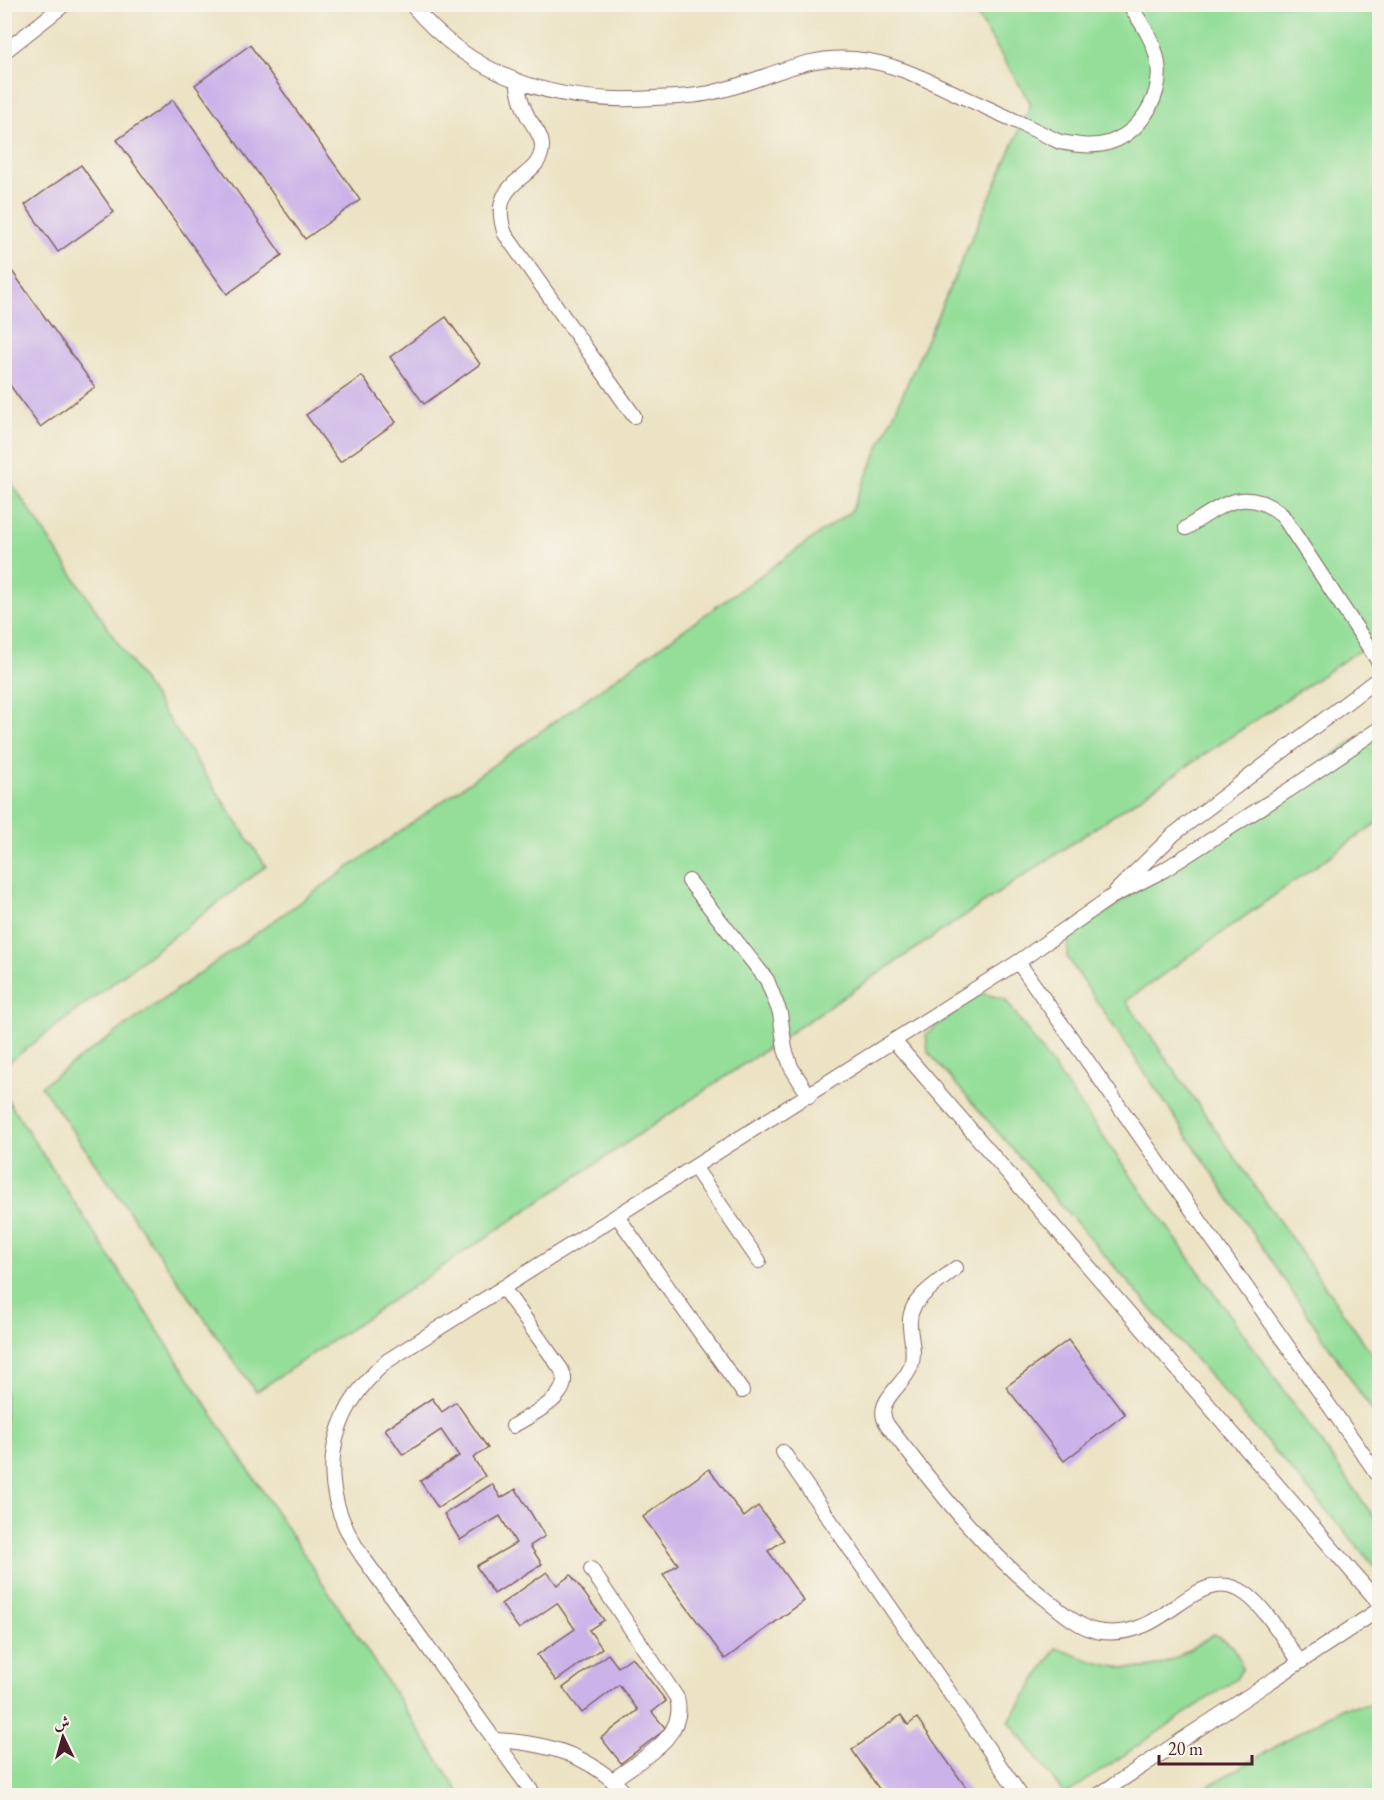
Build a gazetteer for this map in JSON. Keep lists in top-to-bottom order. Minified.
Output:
{"scale_bar":"20 m","north":"top"}
